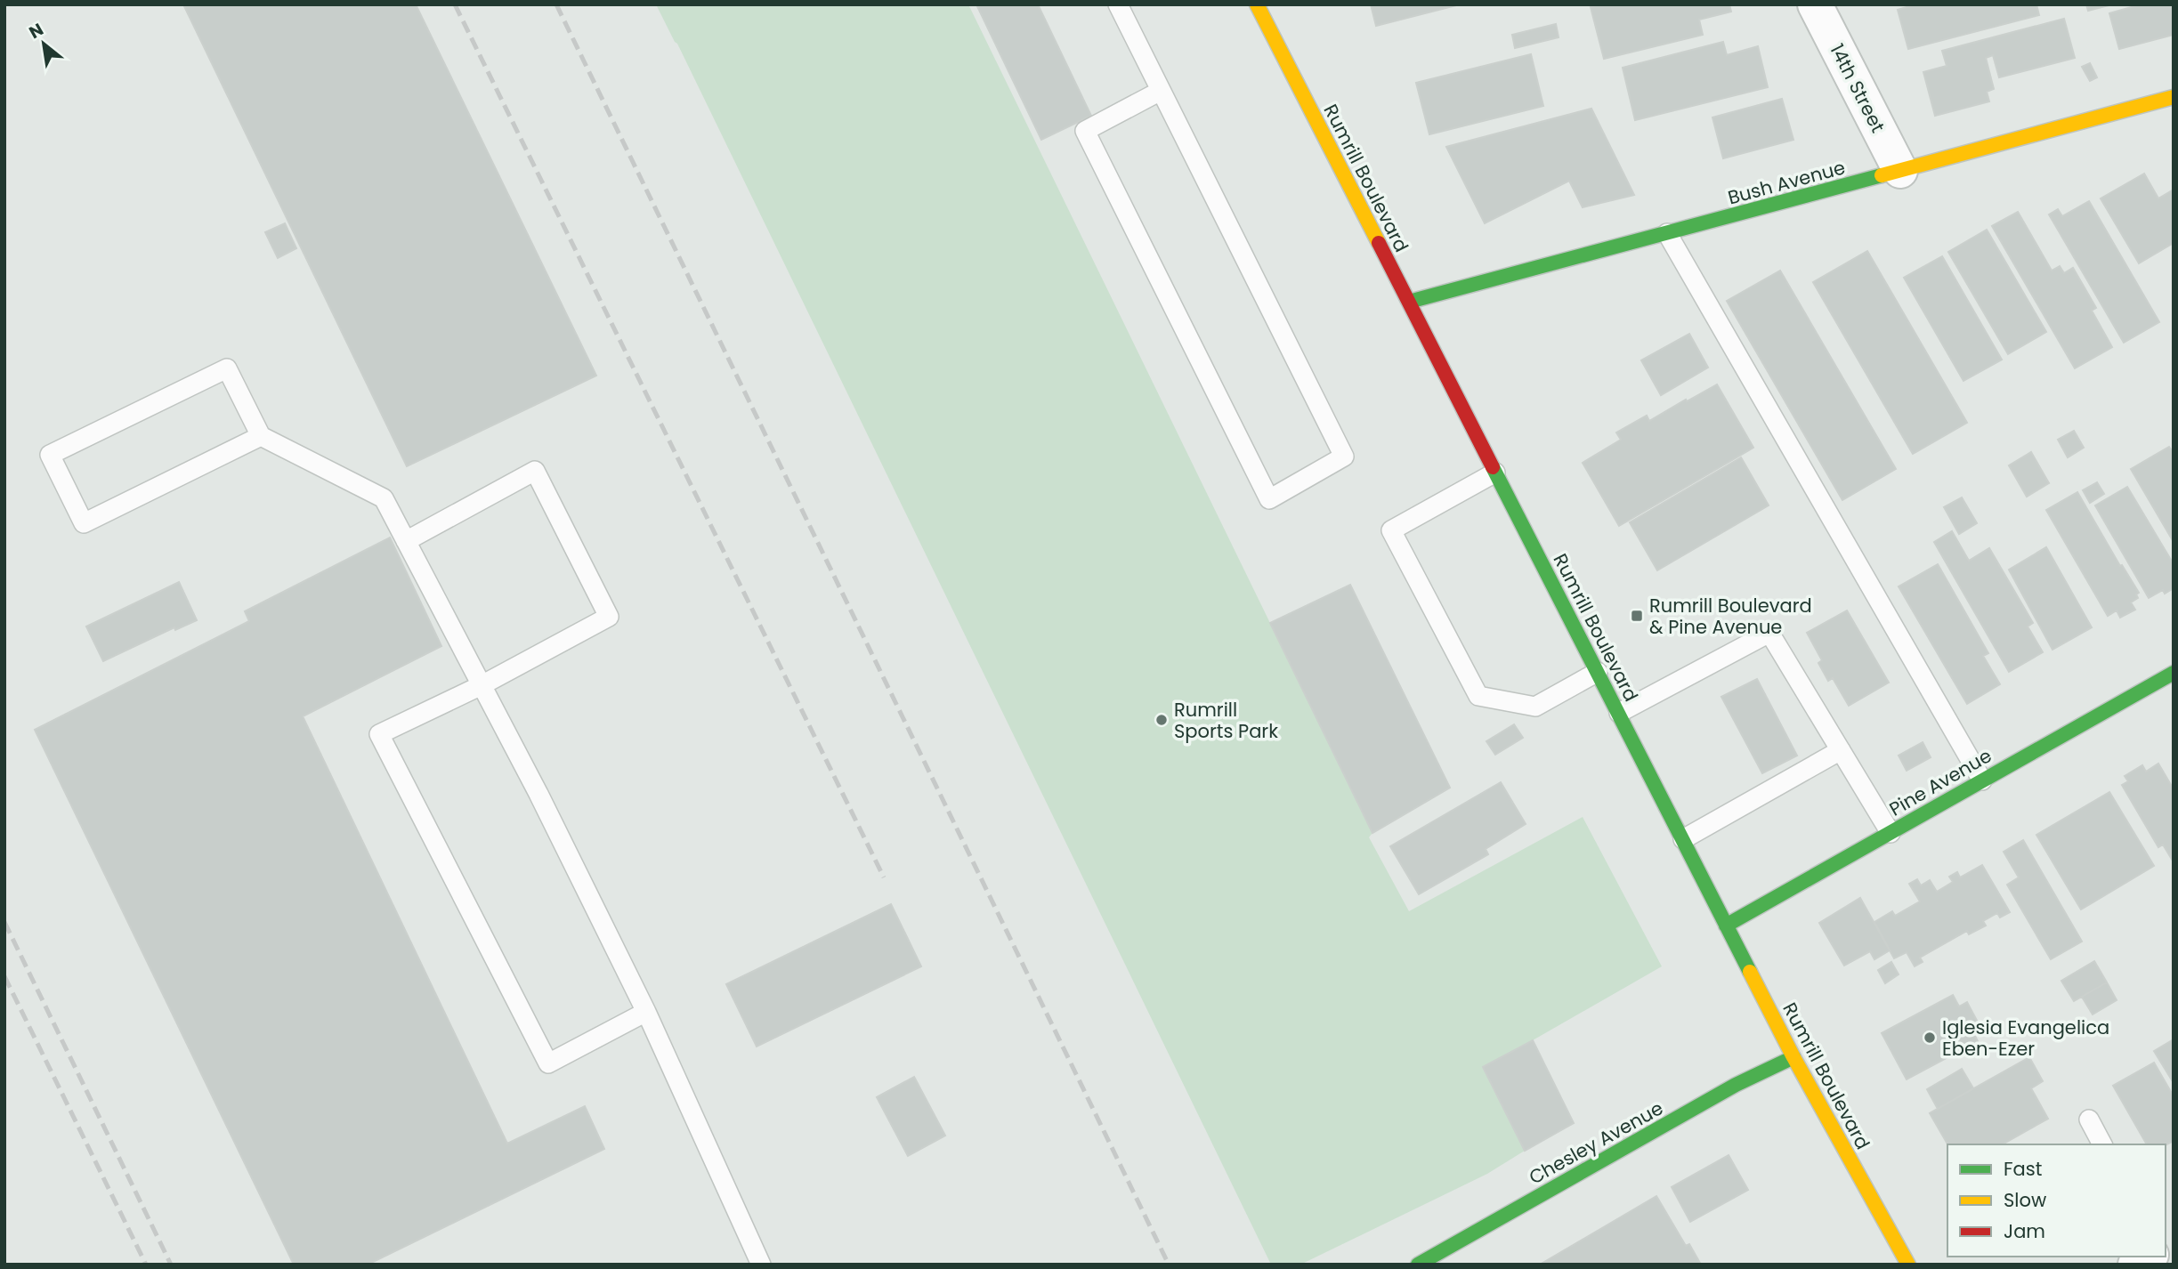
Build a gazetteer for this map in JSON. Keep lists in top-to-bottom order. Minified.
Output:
{"streets":{"street":["14th Street","Rumrill Boulevard","Bush Avenue","Pine Avenue","Chesley Avenue"]},"crossings":[["14th Street","Bush Avenue"],["Rumrill Boulevard","Bush Avenue"],["Rumrill Boulevard","Pine Avenue"],["Rumrill Boulevard","Chesley Avenue"]],"places":{"transit":["Rumrill Boulevard & Pine Avenue"],"other":["Rumrill Sports Park","Iglesia Evangelica Eben-Ezer"]},"legend":["Fast","Slow","Jam"],"north":"top left"}
